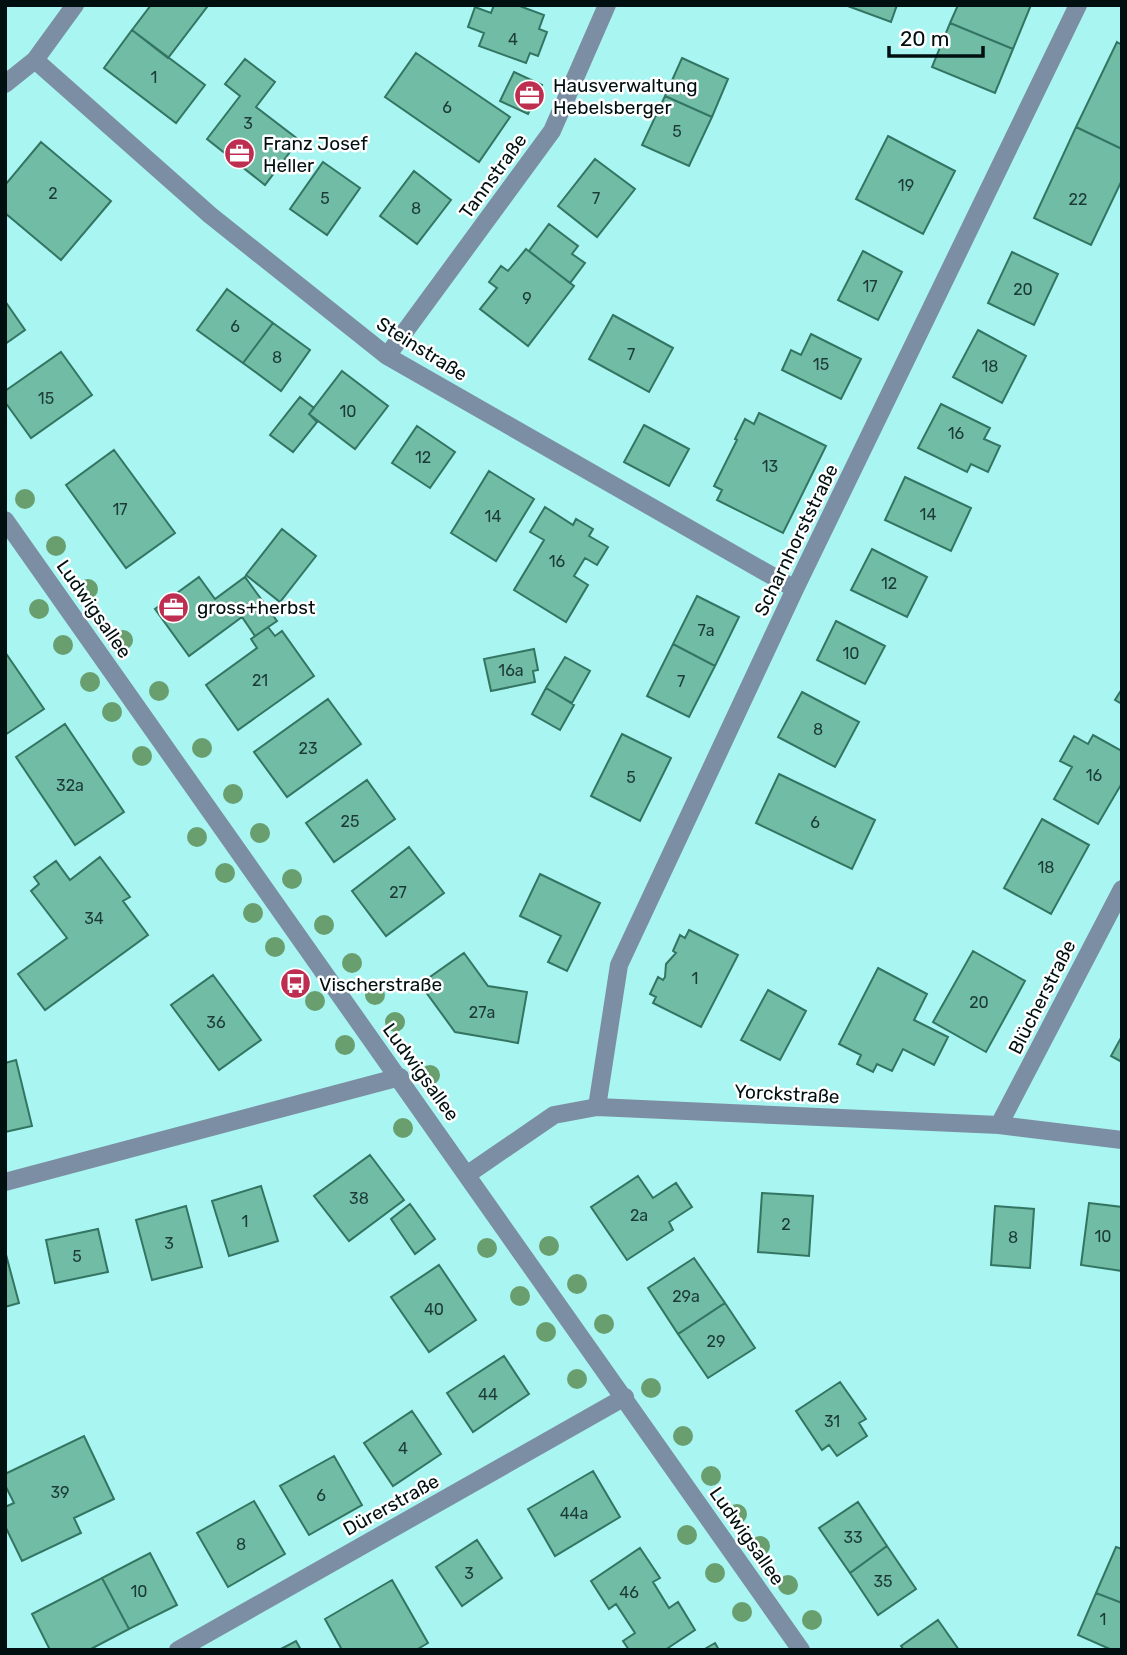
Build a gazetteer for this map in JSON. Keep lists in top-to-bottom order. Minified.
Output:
{"streets":{"street":["Tannstraße","Steinstraße","Scharnhorststraße","Ludwigsallee","Blücherstraße","Yorckstraße","Dürerstraße"]},"crossings":[["Tannstraße","Steinstraße"],["Steinstraße","Scharnhorststraße"],["Scharnhorststraße","Yorckstraße"],["Ludwigsallee","Yorckstraße"],["Ludwigsallee","Dürerstraße"],["Blücherstraße","Yorckstraße"]],"places":{"office":["Hausverwaltung Hebelsberger","Franz Josef Heller","gross+herbst"],"bus stop":["Vischerstraße"]},"house_numbers":["4","1","6","3","5","19","2","5","7","22","8","17","20","9","6","7","8","15","18","15","10","16","12","13","17","14","14","16","12","7a","10","16a","21","7","8","23","16","5","32a","25","6","18","27","34","1","20","27a","36","38","2a","1","2","10","8","3","5","29a","40","29","44","31","4","39","6","44a","33","8","3","35","10","46","1"],"scale_bar":"20 m"}
